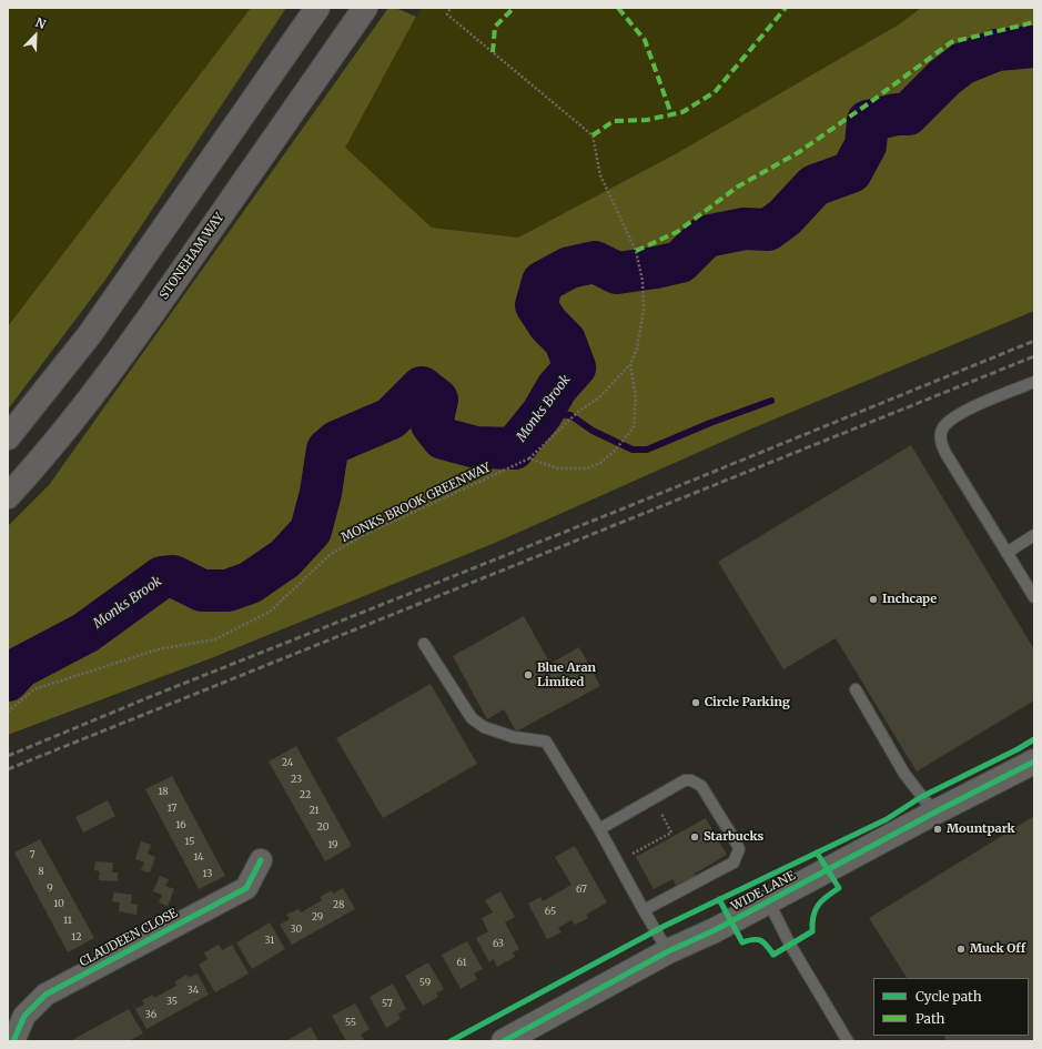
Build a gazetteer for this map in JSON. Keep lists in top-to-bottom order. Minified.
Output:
{"streets":{"main road":["STONEHAM WAY"],"street":["WIDE LANE","CLAUDEEN CLOSE"],"path":["MONKS BROOK GREENWAY"]},"water":["Monks Brook"],"places":["Inchcape","Blue Aran Limited","Circle Parking","Mountpark","Starbucks","Muck Off"],"house_numbers":["24","23","18","22","17","21","16","20","15","19","7","14","8","13","9","67","10","28","65","29","11","30","12","31","63","61","59","34","35","57","36","55"],"legend":["Cycle path","Path"],"north":"top right"}
